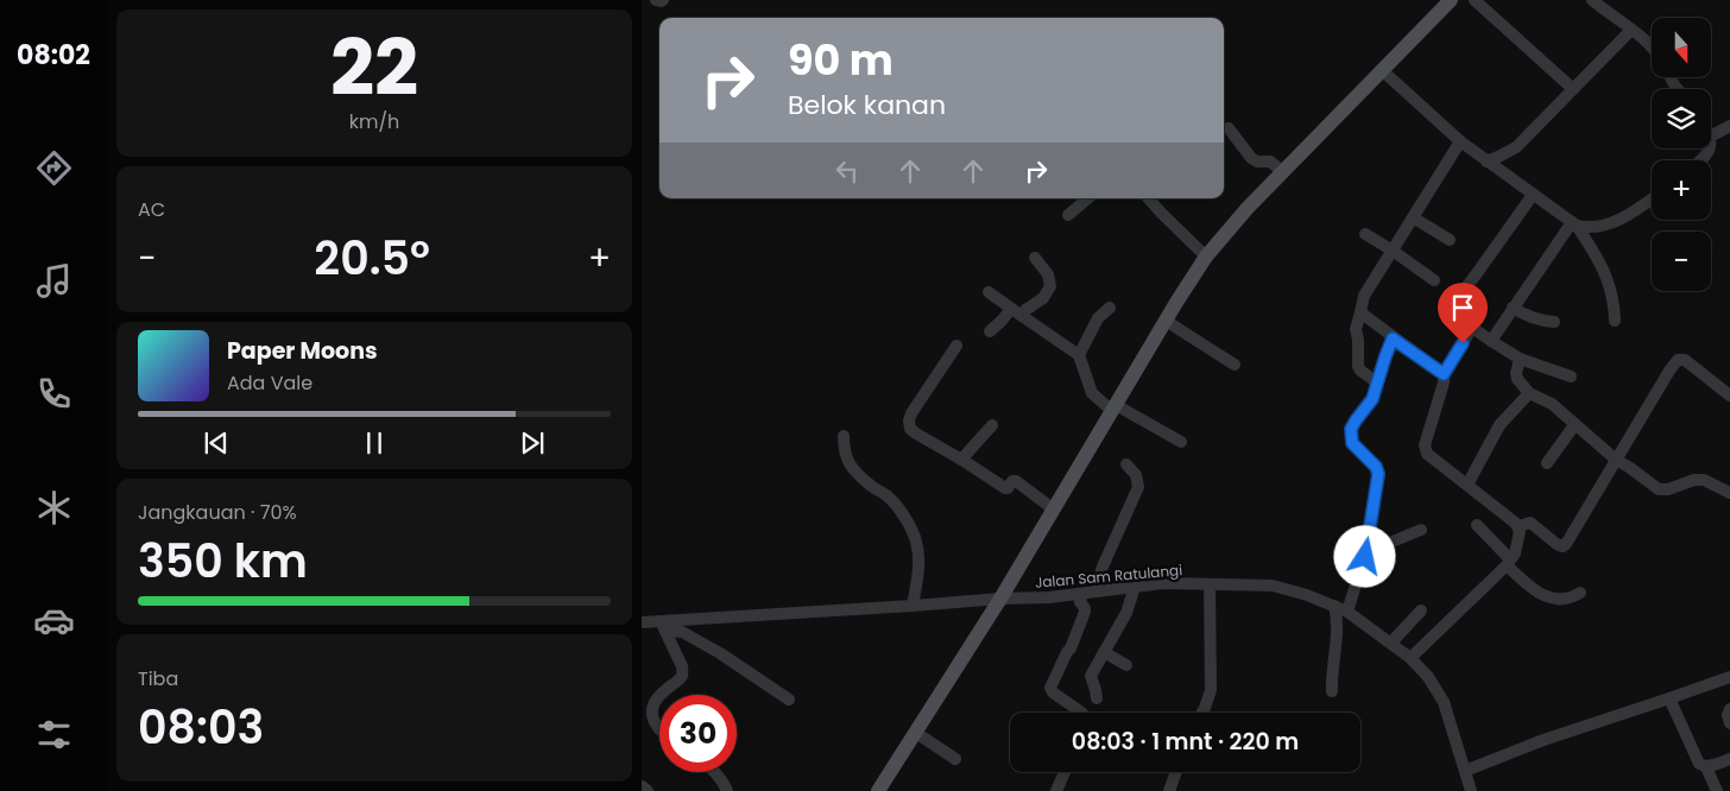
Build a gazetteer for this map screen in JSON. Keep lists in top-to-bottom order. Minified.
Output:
{"streets":{"street":["Jalan Sam Ratulangi"]},"north":"bottom","page":{"tabs":"08:02","tile":[["22","km/h"],"AC",["Jangkauan · 70%","350 km"],["Tiba","08:03"]],"map_buttons":["+","−"],"turn":["90 m","Belok kanan"],"heat":["−","20.5°","+"],"song":["Paper Moons","Ada Vale"],"limit":"30","trip":"08:03 · 1 mnt · 220 m"}}
